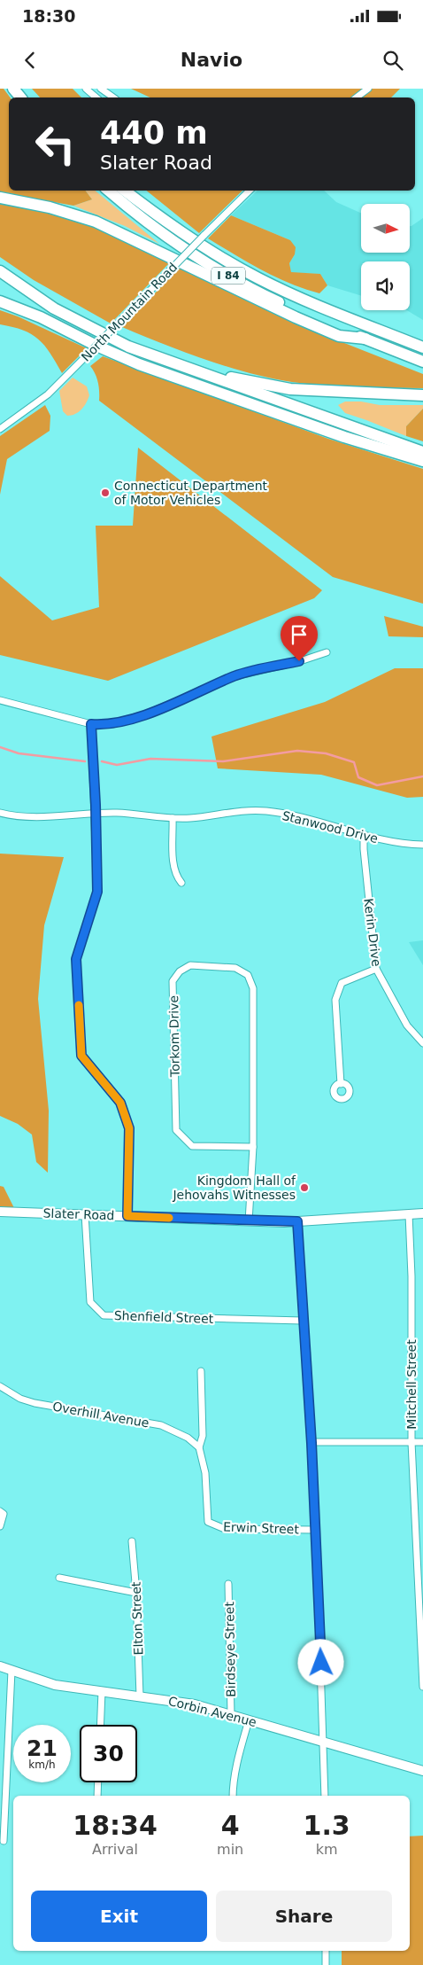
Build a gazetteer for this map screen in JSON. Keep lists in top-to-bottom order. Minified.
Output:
{"streets":{"highway":["I 84"],"main road":["Slater Road","Corbin Avenue"],"street":["North Mountain Road","Stanwood Drive","Kerin Drive","Torkom Drive","Shenfield Street","Mitchell Street","Overhill Avenue","Erwin Street","Elton Street","Birdseye Street"]},"crossings":[["Stanwood Drive","Kerin Drive"],["Torkom Drive","Slater Road"],["Slater Road","Shenfield Street"],["Slater Road","Mitchell Street"],["Overhill Avenue","Erwin Street"],["Elton Street","Corbin Avenue"],["Birdseye Street","Corbin Avenue"]],"places":["Connecticut Department of Motor Vehicles","Kingdom Hall of Jehovahs Witnesses"],"north":"right","page":{"status":"18:30","header":"Navio","turn":["440 m","Slater Road"],"speed":"21 km/h","limit":"30","eta":["18:34","Arrival","4","min","1.3","km"],"buttons":["Exit","Share"]}}
